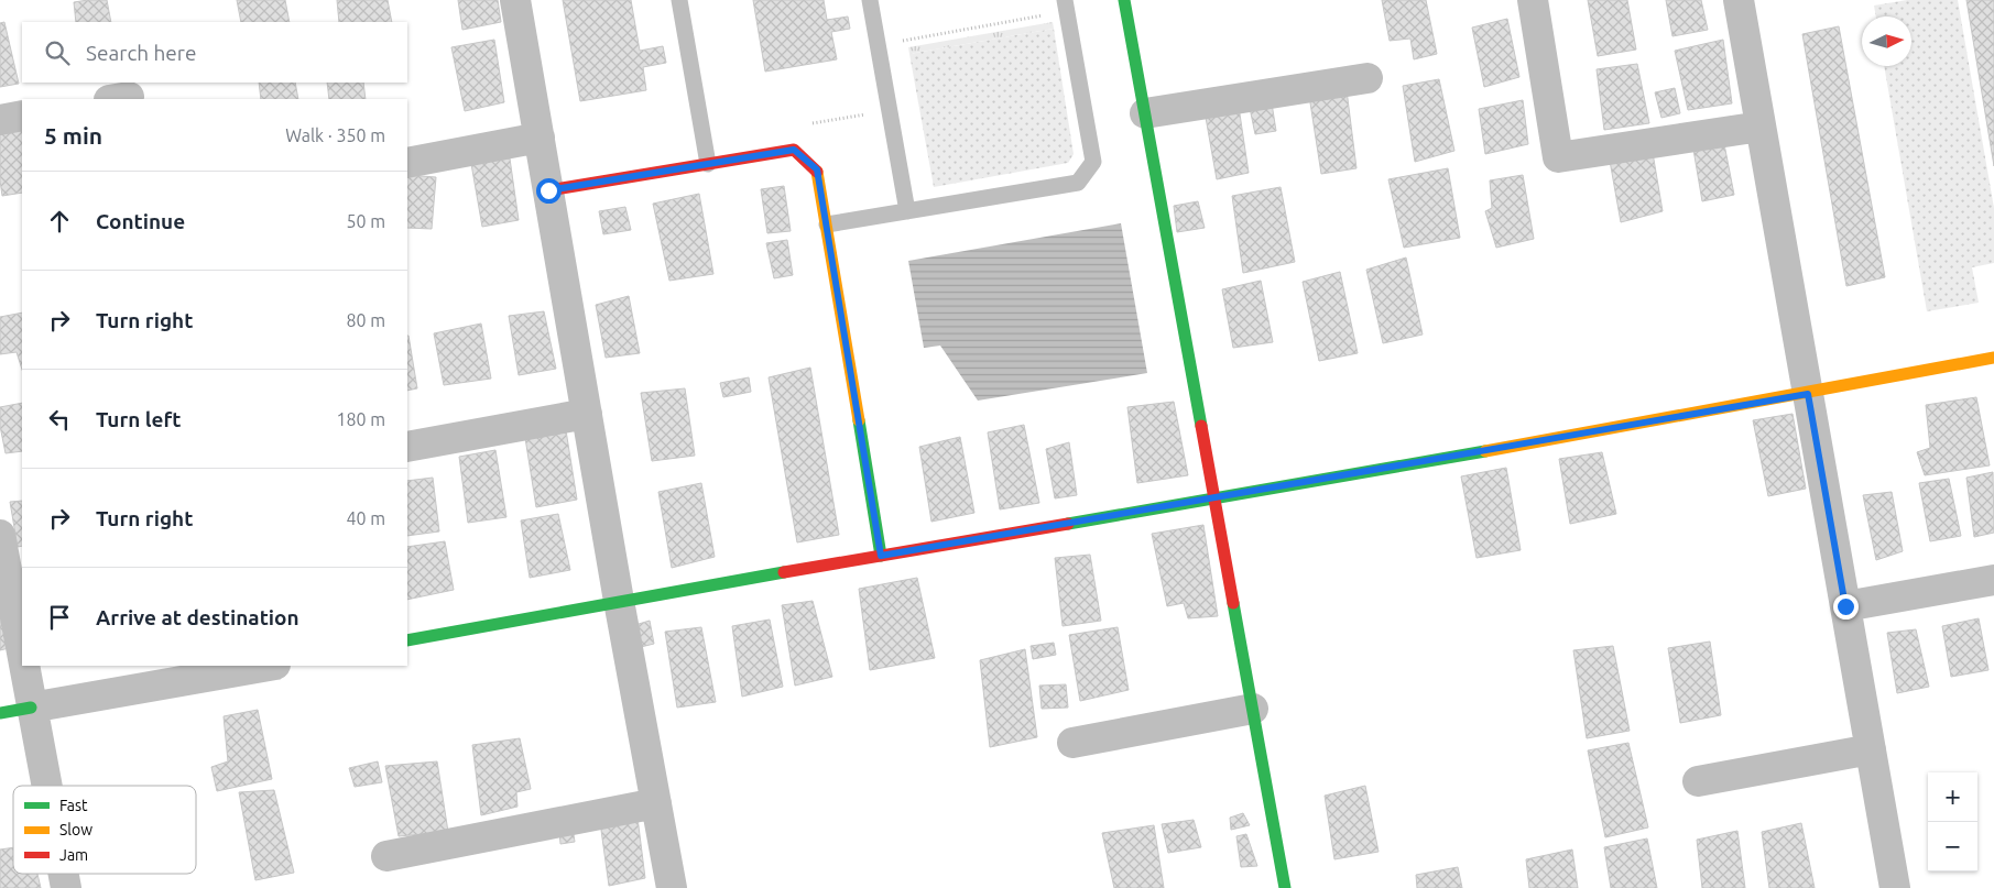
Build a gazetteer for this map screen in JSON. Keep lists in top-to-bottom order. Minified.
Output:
{"legend":["Fast","Slow","Jam"],"north":"right","page":{"search":"Search here","heading":["5 min","Walk · 350 m"],"list":[["Continue","50 m"],["Turn right","80 m"],["Turn left","180 m"],["Turn right","40 m"],"Arrive at destination"],"map_buttons":["+","−"]}}
